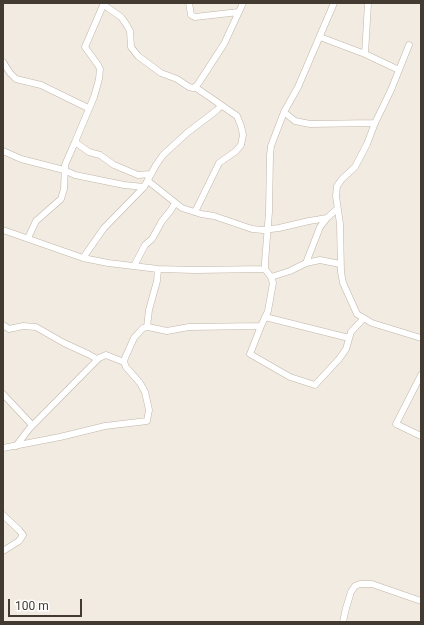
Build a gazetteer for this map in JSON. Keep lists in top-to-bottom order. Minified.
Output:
{"scale_bar":"100 m"}
